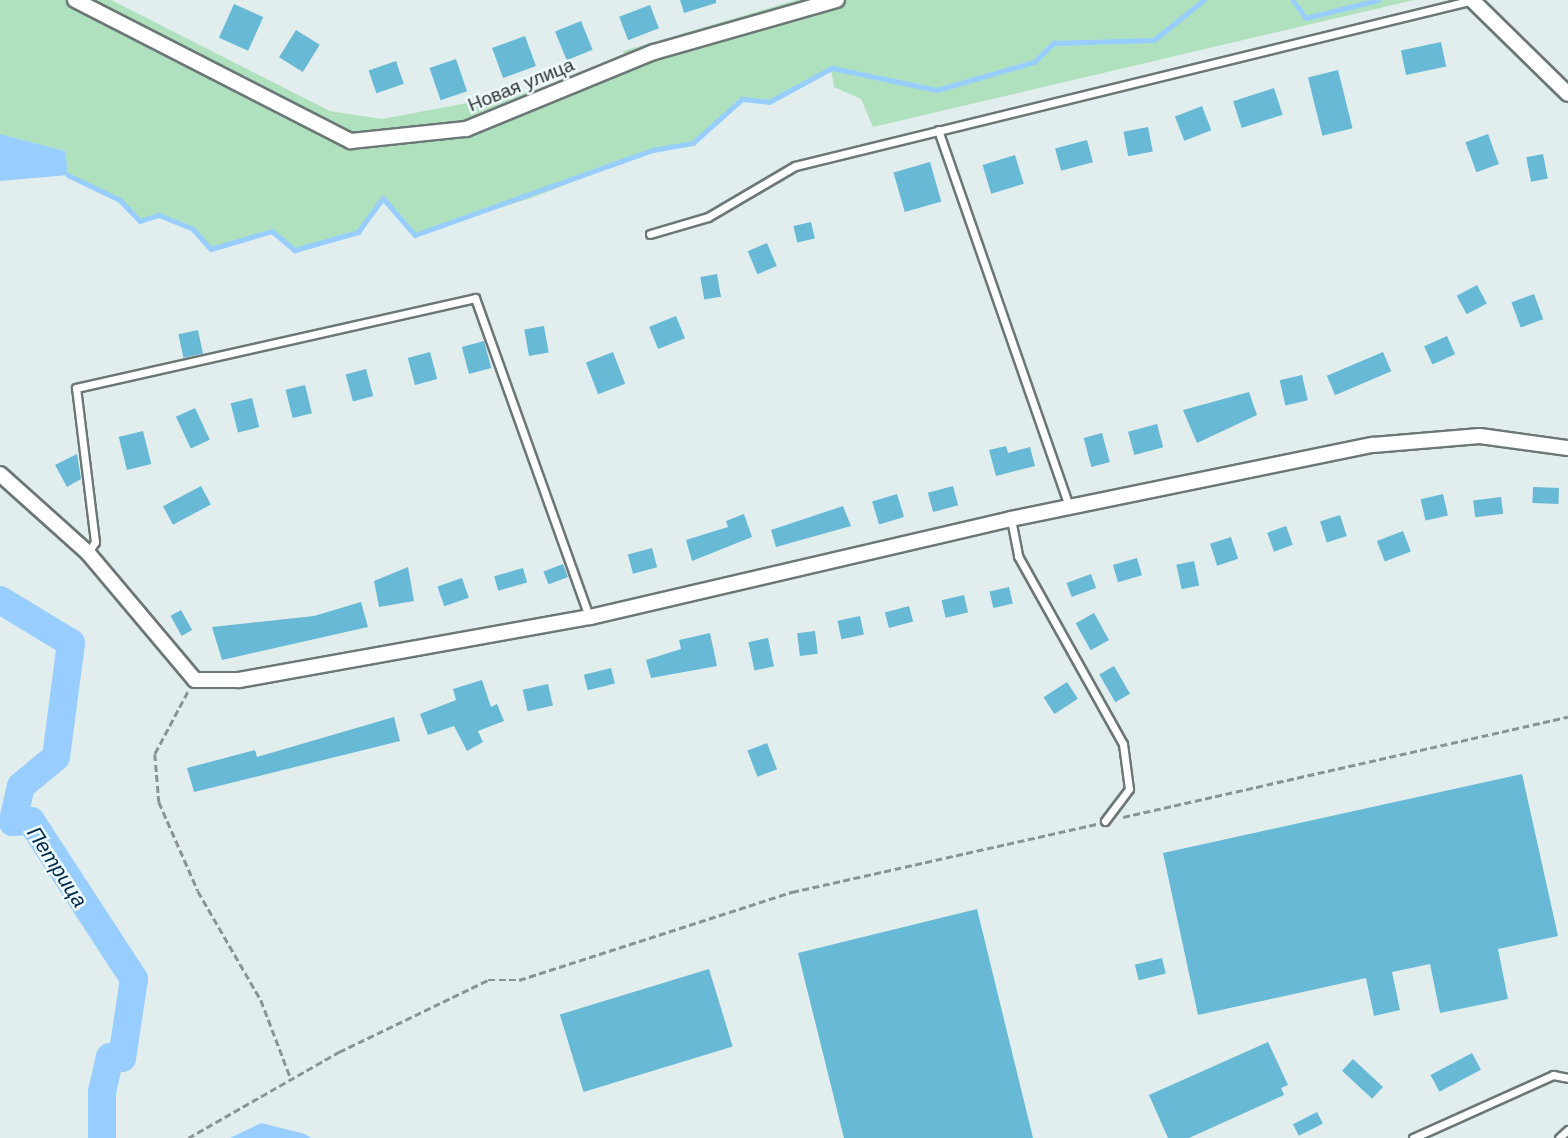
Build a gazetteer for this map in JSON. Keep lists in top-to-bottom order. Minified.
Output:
{"streets":{"street":["Новая улица"]},"water":["Петрица"]}
